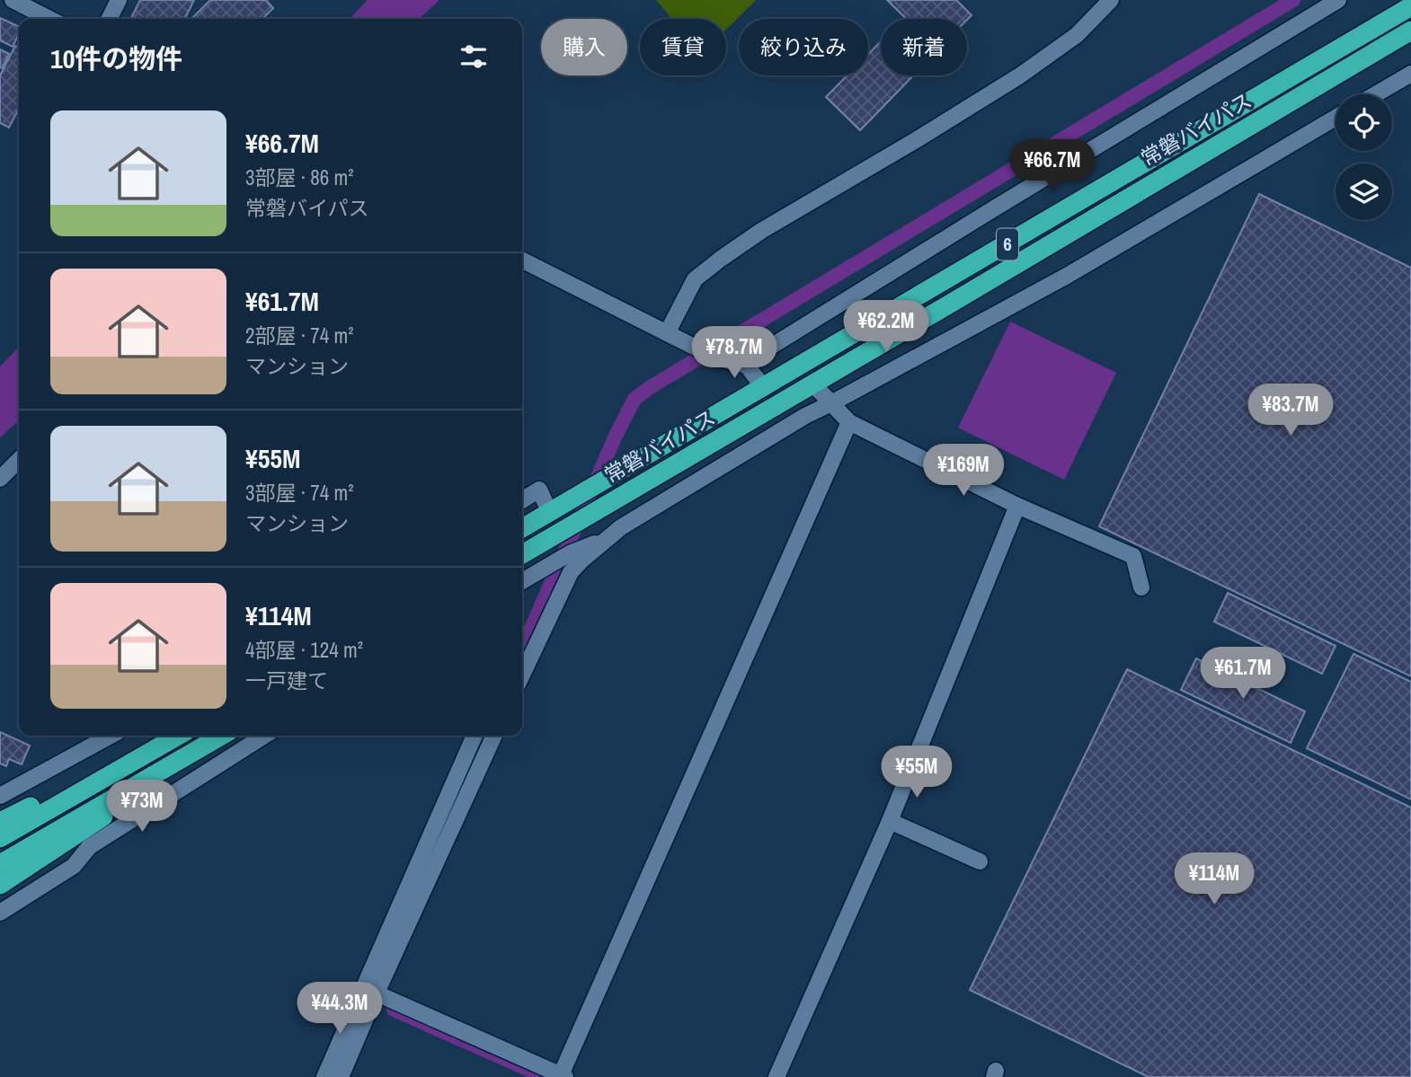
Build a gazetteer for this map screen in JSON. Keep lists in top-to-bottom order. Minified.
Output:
{"streets":{"highway":["常磐バイパス","6"]},"page":{"chip":["購入","賃貸","絞り込み","新着"],"heading":"10件の物件","list":[{"name":"¥66.7M","note":"3部屋 · 86 m² · 常磐バイパス"},{"name":"¥61.7M","note":"2部屋 · 74 m² · マンション"},{"name":"¥55M","note":"3部屋 · 74 m² · マンション"},{"name":"¥114M","note":"4部屋 · 124 m² · 一戸建て"}],"price":["¥66.7M","¥62.2M","¥78.7M","¥83.7M","¥169M","¥61.7M","¥55M","¥73M","¥114M","¥44.3M"]}}
